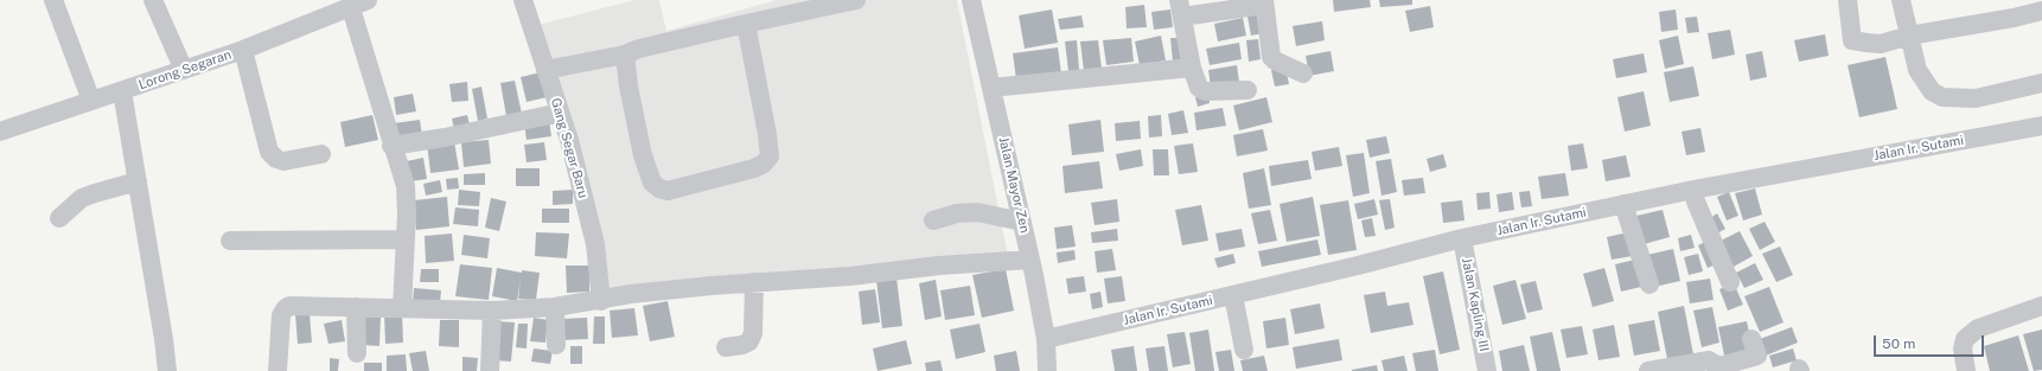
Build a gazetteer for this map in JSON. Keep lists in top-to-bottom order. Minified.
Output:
{"streets":{"street":["Lorong Segaran","Gang Segar Baru","Jalan Ir. Sutami","Jalan Mayor Zen","Jalan Kapling III"]},"crossings":[["Jalan Ir. Sutami","Jalan Mayor Zen"],["Jalan Ir. Sutami","Jalan Kapling III"]],"scale_bar":"50 m"}
